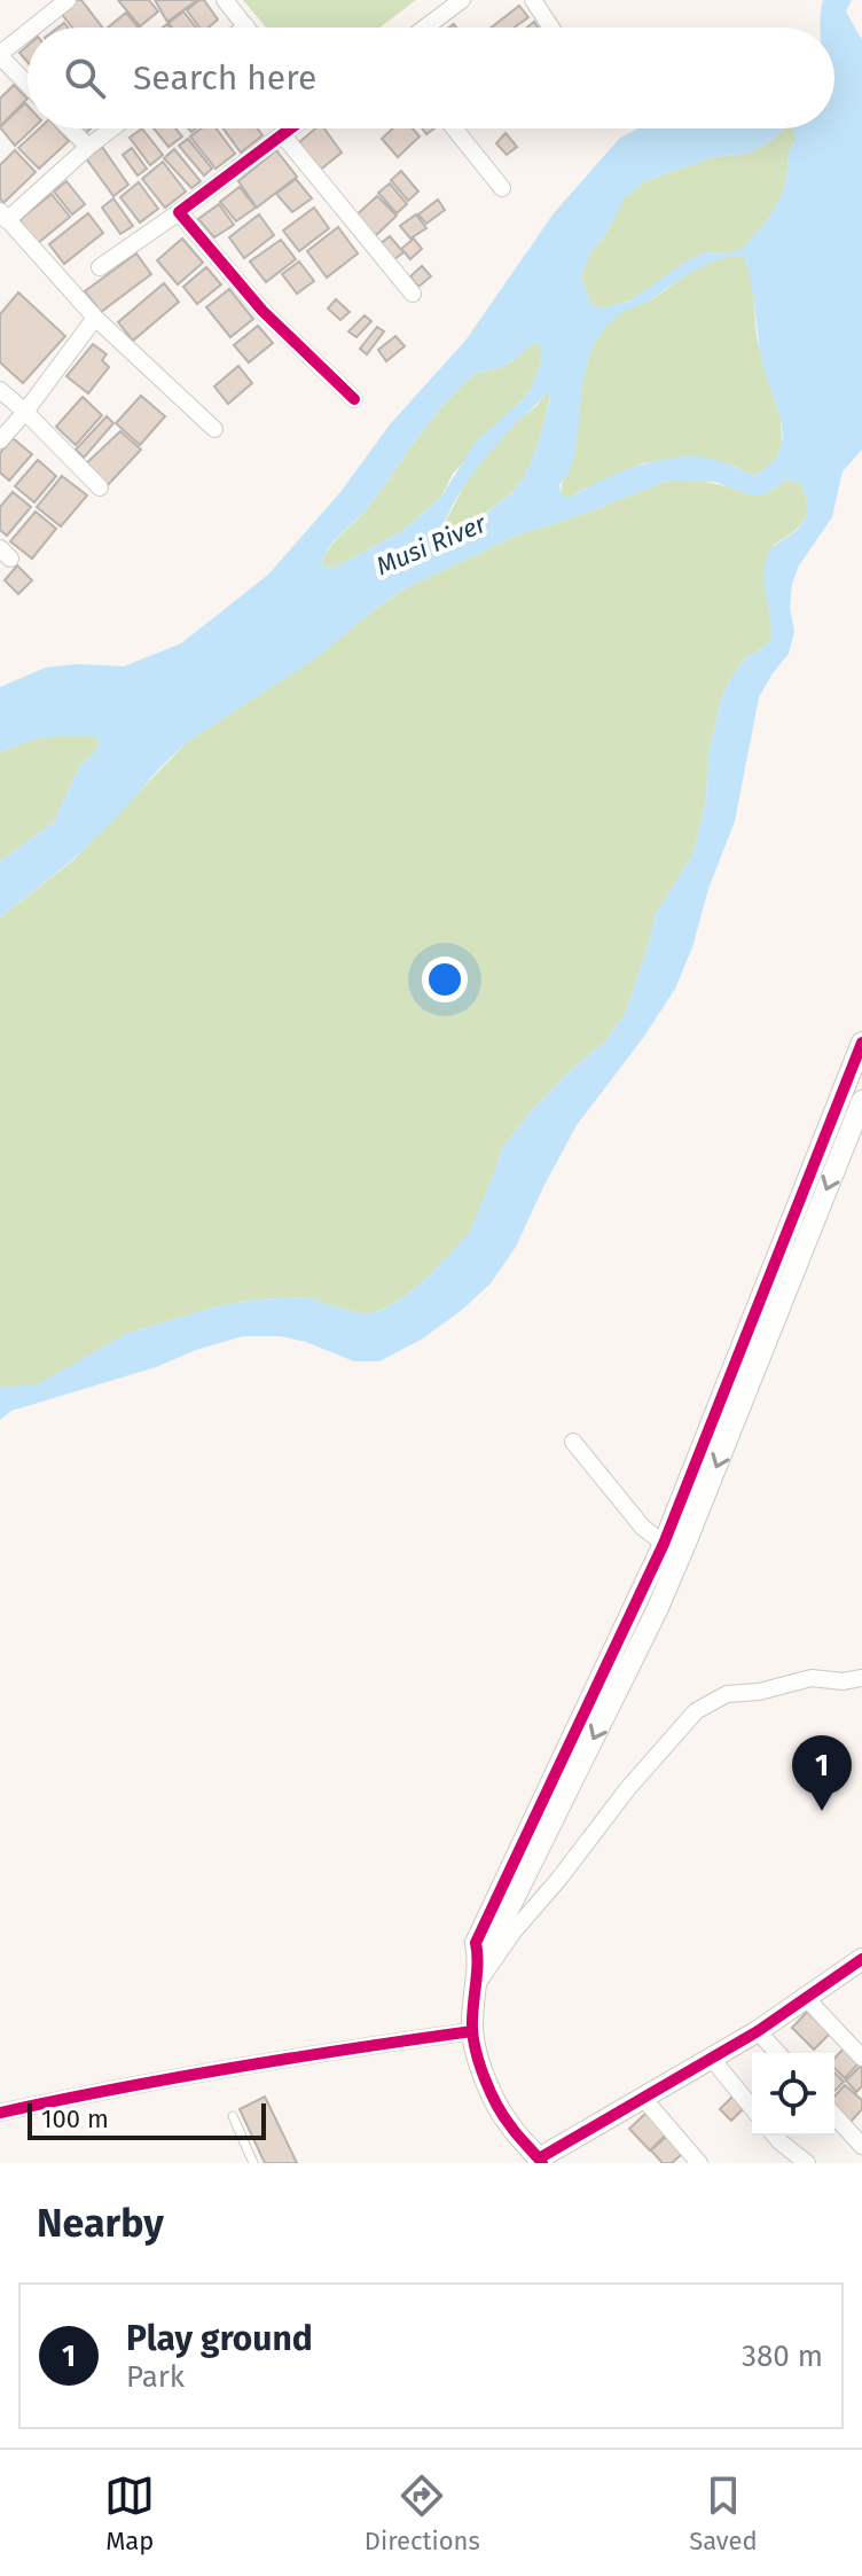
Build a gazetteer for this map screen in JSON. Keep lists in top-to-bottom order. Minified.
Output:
{"water":["Musi River"],"scale_bar":"100 m","page":{"search":"Search here","pins":"1","scale":"100 m","heading":"Nearby","list":[{"mark":"1","name":"Play ground","note":"Park","value":"380 m"}],"nav":["Map","Directions","Saved"]}}
